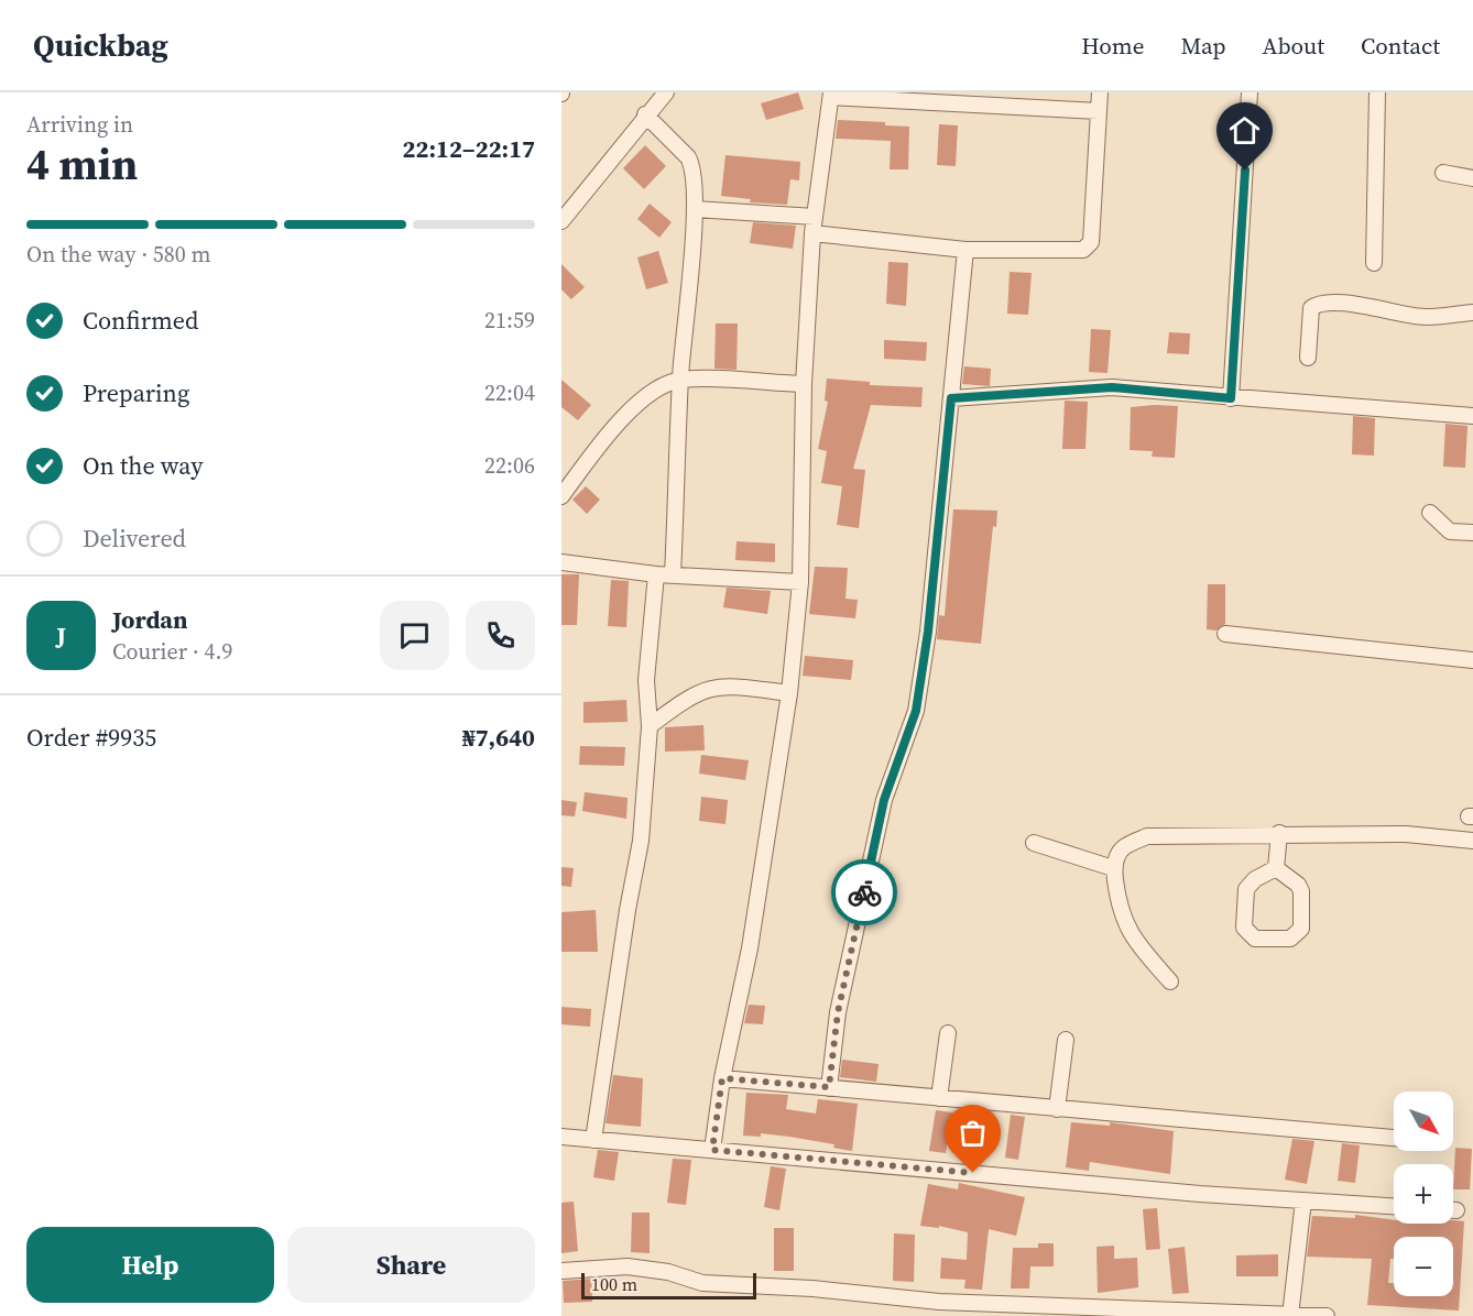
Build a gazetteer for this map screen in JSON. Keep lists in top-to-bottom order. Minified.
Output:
{"scale_bar":"100 m","north":"bottom right","page":{"header":"Quickbag","nav":["Home","Map","About","Contact"],"heading":["4 min","Arriving in","22:12–22:17"],"panel":["Jordan","Courier · 4.9","Order #9935","₦7,640"],"bar":"On the way · 580 m","list":[["Confirmed","21:59"],["Preparing","22:04"],["On the way","22:06"],"Delivered"],"round":"J","map_buttons":["+","−"],"buttons":["Help","Share"],"scale":"100 m"}}
